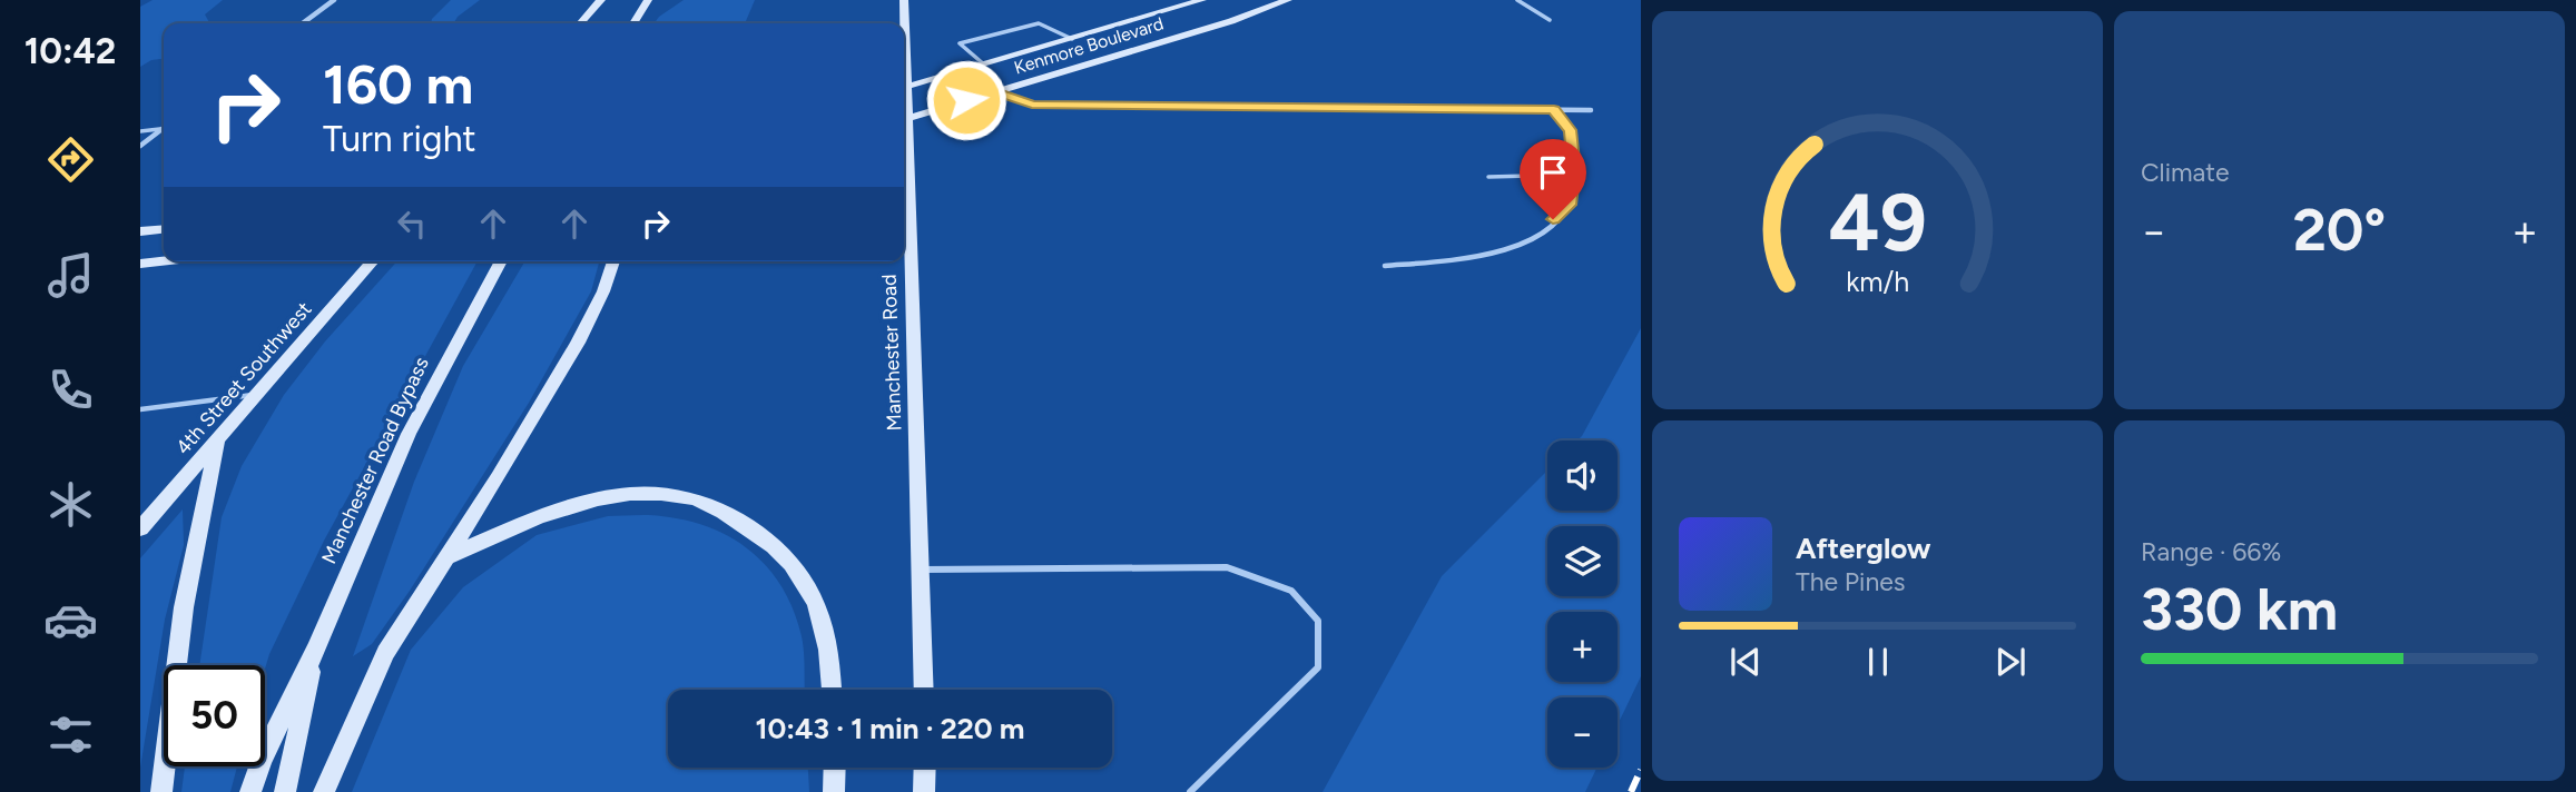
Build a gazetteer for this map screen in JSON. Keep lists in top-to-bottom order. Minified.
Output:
{"streets":{"main road":["Kenmore Boulevard","Manchester Road","4th Street Southwest","Manchester Road Bypass"]},"page":{"tabs":"10:42","tile":["Climate",["Range · 66%","330 km"]],"turn":["160 m","Turn right"],"heat":["−","20°","+"],"map_buttons":["+","−"],"song":["Afterglow","The Pines"],"limit":"50","trip":"10:43 · 1 min · 220 m","gauge":["49","km/h"]}}
